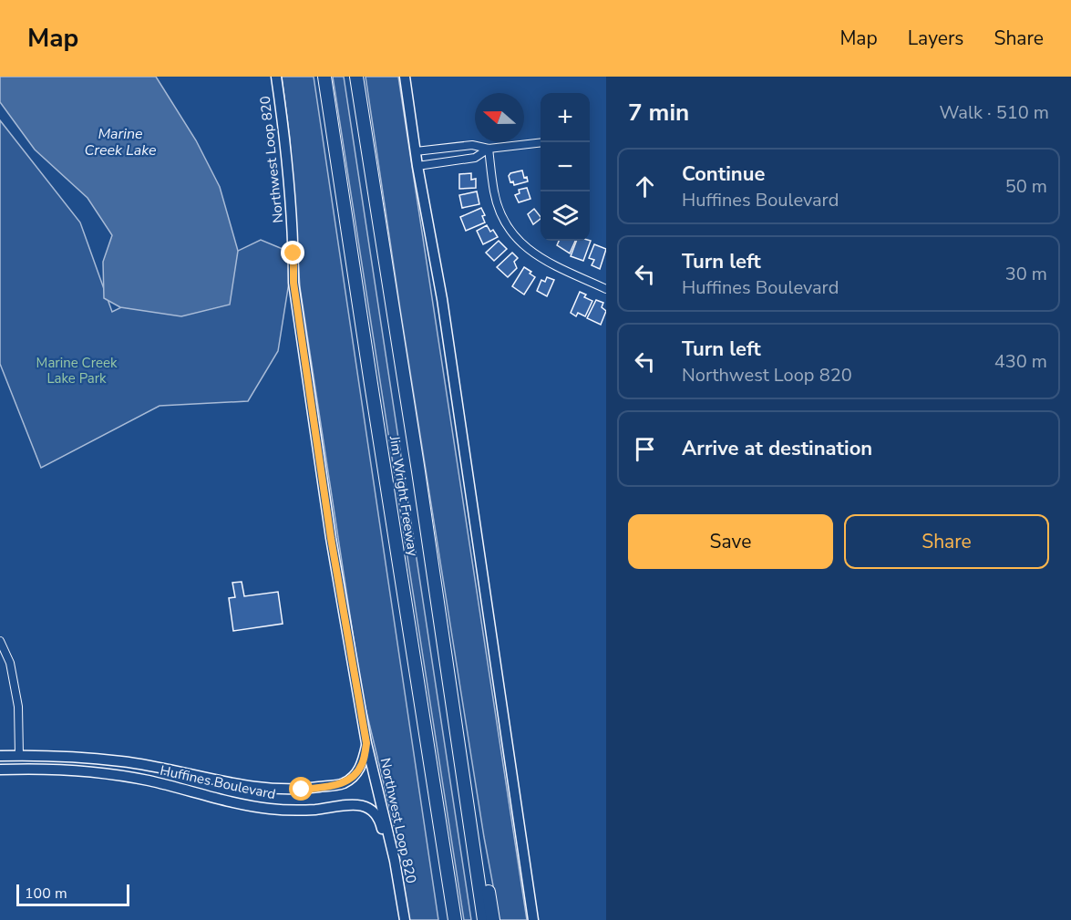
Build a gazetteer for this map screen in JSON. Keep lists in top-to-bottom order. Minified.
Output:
{"streets":{"highway":["Jim Wright Freeway"],"main road":["Northwest Loop 820","Huffines Boulevard"]},"crossings":[["Northwest Loop 820","Huffines Boulevard"]],"water":["Marine Creek Lake"],"parks":["Marine Creek Lake Park"],"scale_bar":"100 m","north":"left","page":{"header":"Map","nav":["Map","Layers","Share"],"heading":["7 min","Walk · 510 m"],"map_buttons":["+","−"],"list":[["Continue","Huffines Boulevard","50 m"],["Turn left","Huffines Boulevard","30 m"],["Turn left","Northwest Loop 820","430 m"],"Arrive at destination"],"buttons":["Save","Share"],"scale":"100 m"}}
